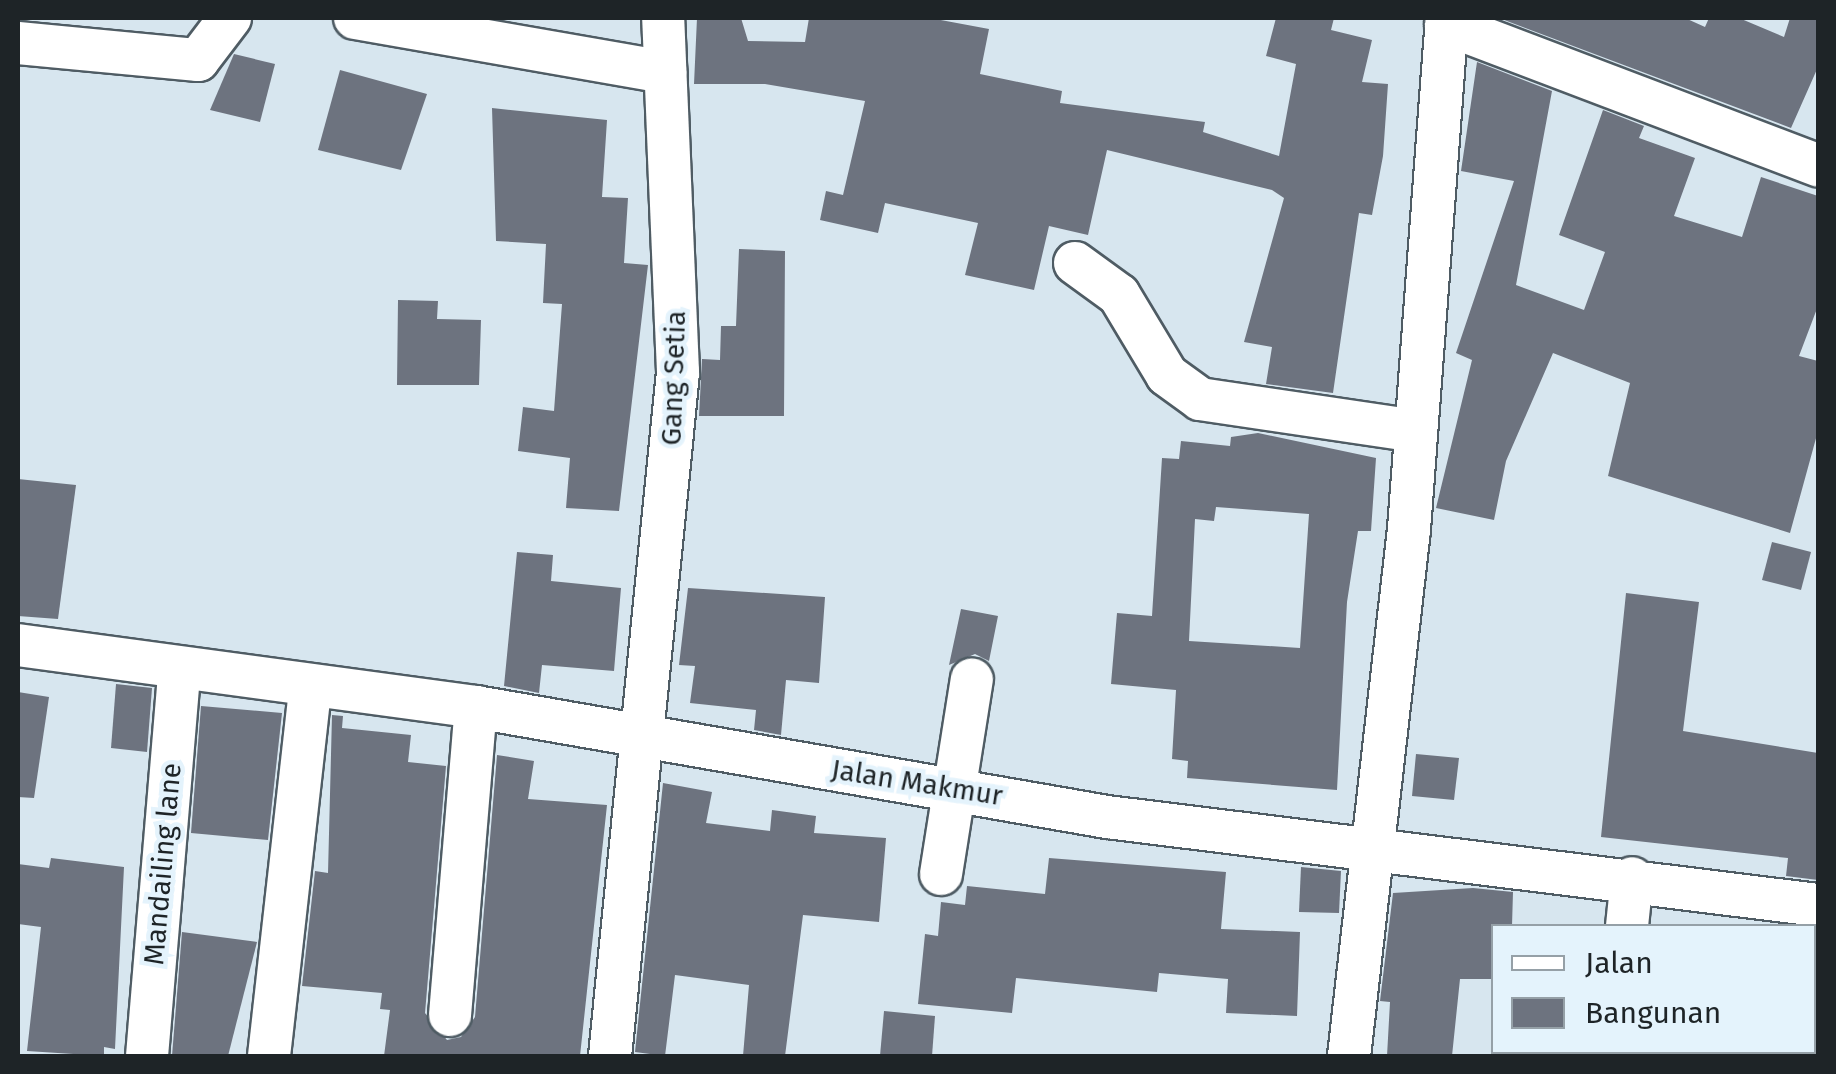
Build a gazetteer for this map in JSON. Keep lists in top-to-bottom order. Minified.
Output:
{"streets":{"street":["Gang Setia","Jalan Makmur","Mandailing lane"]},"crossings":[["Gang Setia","Jalan Makmur"],["Jalan Makmur","Mandailing lane"]],"legend":["Jalan","Bangunan"]}
